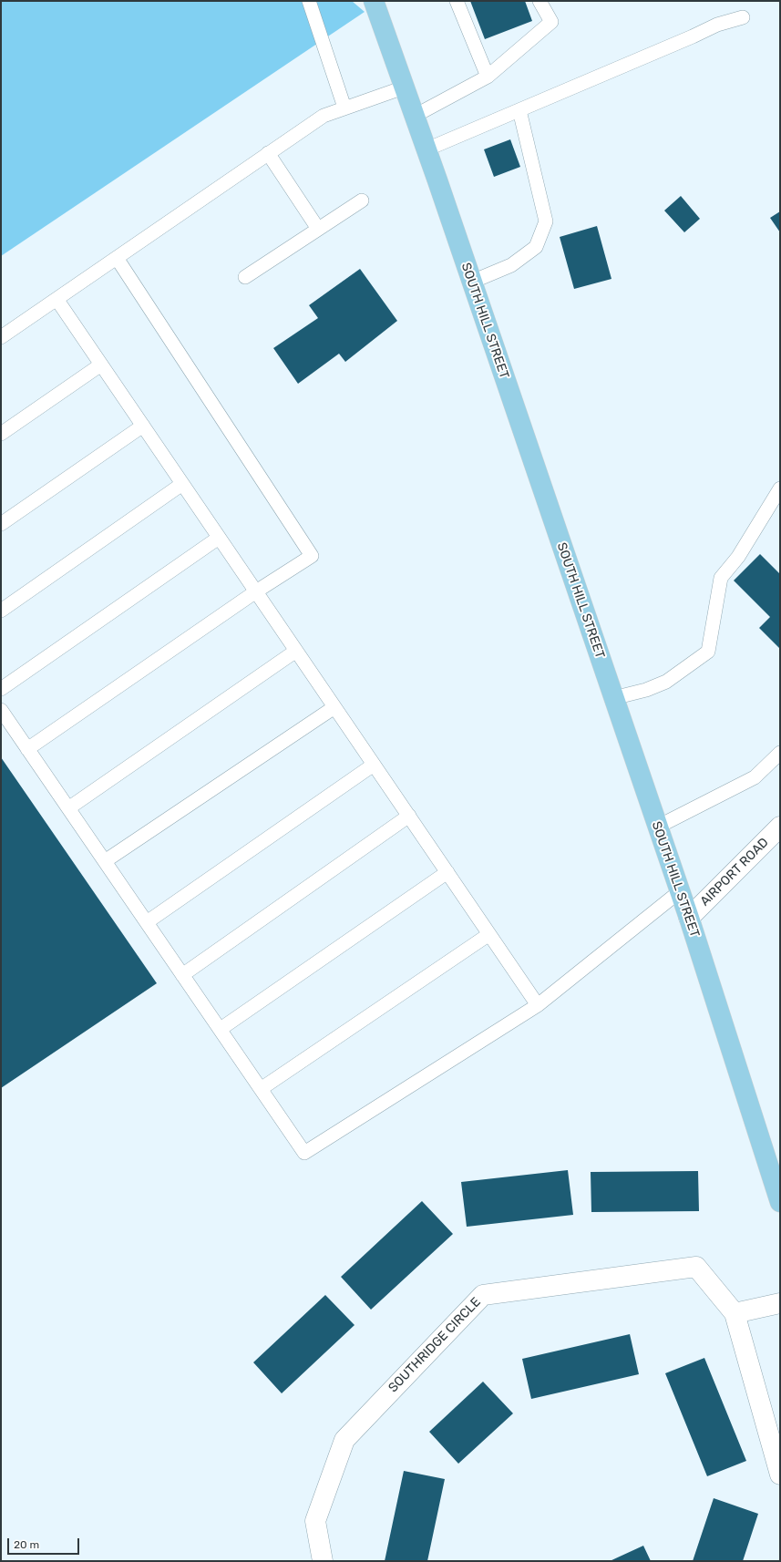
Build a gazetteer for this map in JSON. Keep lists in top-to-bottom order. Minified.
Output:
{"streets":{"main road":["SOUTH HILL STREET"],"street":["AIRPORT ROAD","SOUTHRIDGE CIRCLE"]},"crossings":[["SOUTH HILL STREET","AIRPORT ROAD"]],"scale_bar":"20 m"}
